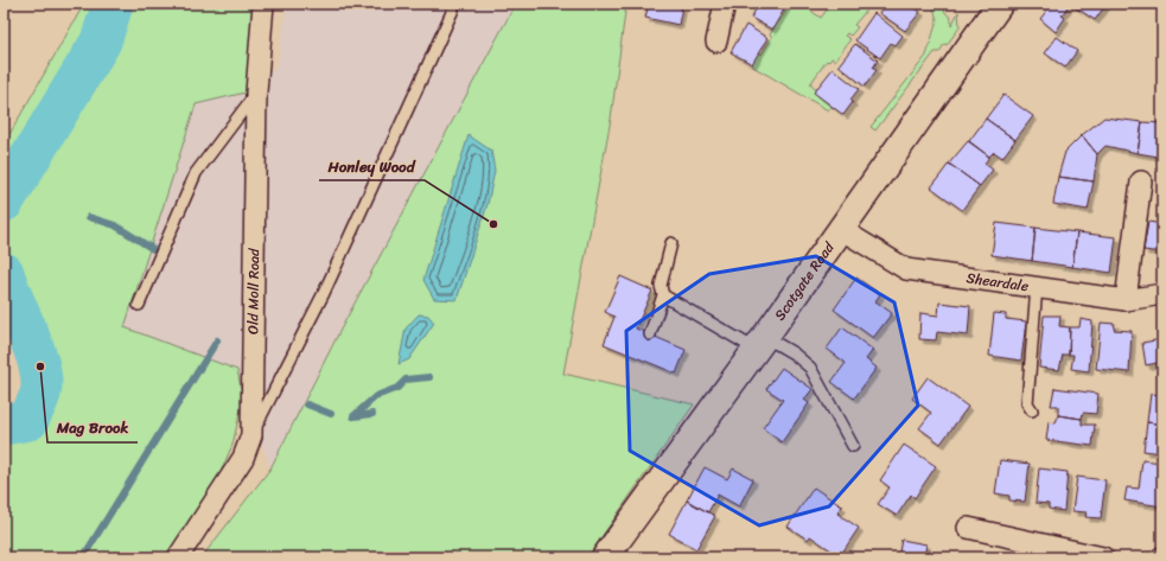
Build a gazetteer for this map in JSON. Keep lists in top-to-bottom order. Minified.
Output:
{"streets":{"street":["Sheardale","Scotgate Road","Old Moll Road"]},"crossings":[["Sheardale","Scotgate Road"]],"places":["Honley Wood","Mag Brook"]}
